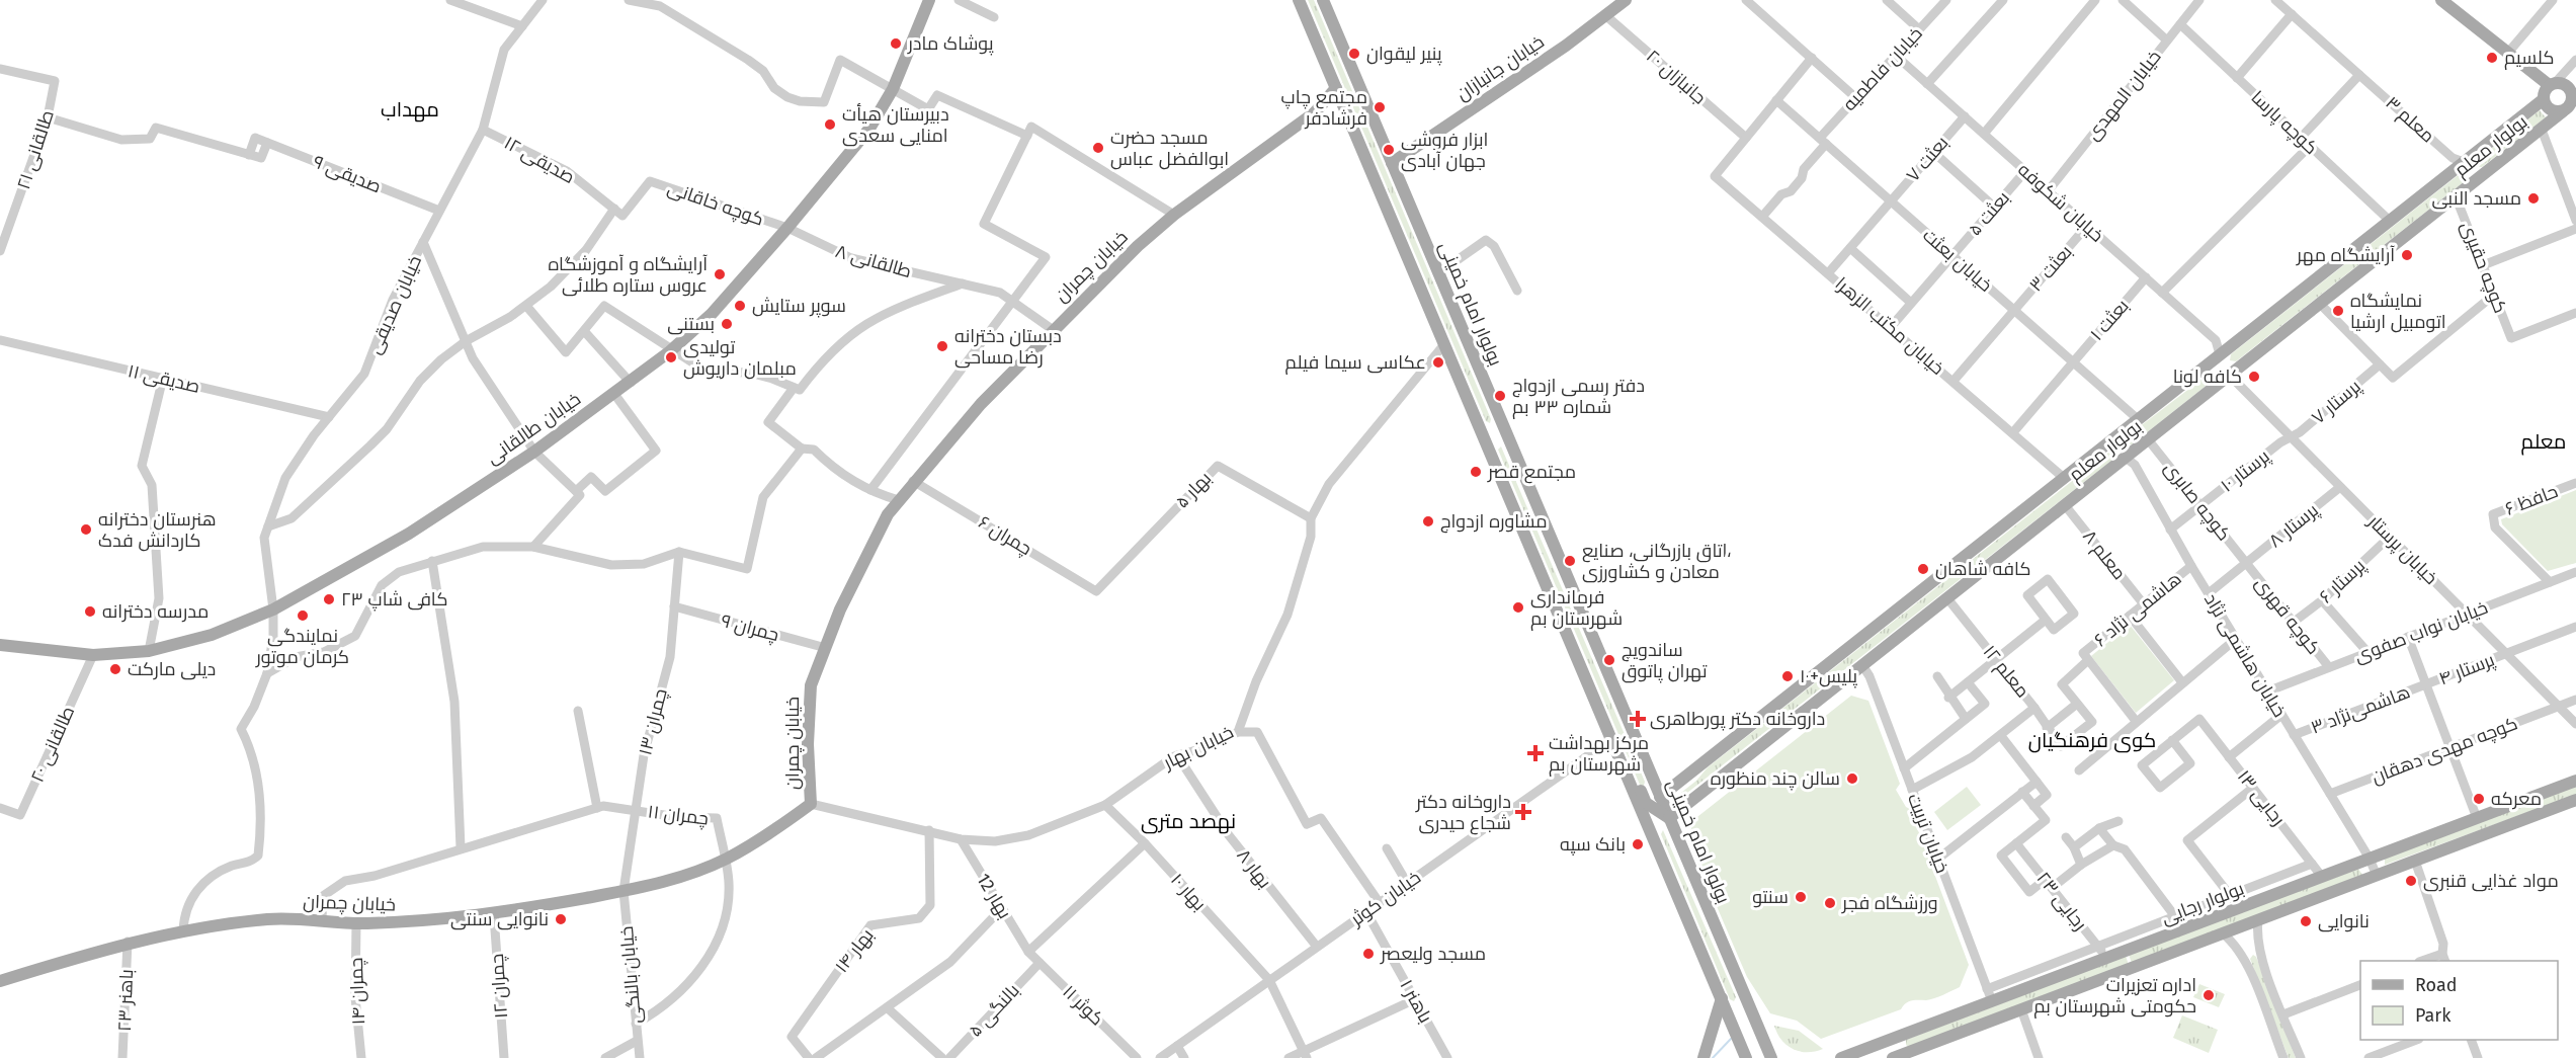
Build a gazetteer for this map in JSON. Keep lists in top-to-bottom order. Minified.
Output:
{"streets":{"main road":["خیابان جانبازان","بولوار معلم","خیابان چمران","بولوار امام خمینی","خیابان طالقانی","بولوار رجایی"],"street":["خیابان فاطمیه","جانبازان ۲۰","خیابان المهدی","معلم ۳","کوچه پارسا","طالقانی ۲۱","بعثت ۷","صدیقی ۱۲","صدیقی ۹","خیابان شکوفه","کوچه خاقانی","بعثت ۵","خیابان بعثت","طالقانی ۸","کوچه حقیری","بعثت ۳","خیابان صدیقی","بعثت ۱","خیابان مکتب الزهرا","صدیقی ۱۱","پرستار ۷","پرستار ۱۰","بهار ۵","حافظ ۶","کوچه صابری","پرستار ۸","چمران ۶","خیابان پرستار","معلم ۸","پرستار ۶","هاشمی نژاد ۶","کوچه قهری","چمران ۹","خیابان نواب صفوی","خیابان هاشمی نژاد","پرستار ۴","معلم ۱۲","هاشمی‌نژاد ۳","چمران ۱۳","طالقانی ۲۰","خیابان بهار","کوچه مهدی دهقان","رجایی ۱۳","چمران ۱۱","خیابان تربیت","بهار ۸","بهار ۱۰","بهار 12","خیابان کوثر","رجایی ۲۳","بهار ۱۴","خیابان بالنگی","چمران ۱۲","چمران ۱۴","باهنر ۲۳","باهنر ۱","کوثر ۱۱","بالنگی ۵"]},"crossings":[["خیابان جانبازان","جانبازان ۲۰"],["خیابان جانبازان","بولوار امام خمینی"],["خیابان فاطمیه","خیابان شکوفه"],["خیابان فاطمیه","خیابان بعثت"],["خیابان فاطمیه","خیابان مکتب الزهرا"],["جانبازان ۲۰","خیابان مکتب الزهرا"],["خیابان المهدی","کوچه پارسا"],["خیابان المهدی","خیابان شکوفه"],["معلم ۳","بولوار معلم"],["کوچه پارسا","بولوار معلم"],["بولوار معلم","خیابان شکوفه"],["بولوار معلم","خیابان بعثت"],["بولوار معلم","کوچه حقیری"],["بولوار معلم","بولوار امام خمینی"],["بولوار معلم","خیابان مکتب الزهرا"],["بولوار معلم","کوچه صابری"],["بولوار معلم","خیابان پرستار"],["بولوار معلم","معلم ۸"],["بولوار معلم","خیابان هاشمی نژاد"],["بولوار معلم","معلم ۱۲"],["بولوار معلم","خیابان تربیت"],["بعثت ۷","خیابان شکوفه"],["بعثت ۷","خیابان بعثت"],["بعثت ۷","خیابان مکتب الزهرا"],["صدیقی ۱۲","کوچه خاقانی"],["صدیقی ۱۲","خیابان صدیقی"],["صدیقی ۹","خیابان صدیقی"],["خیابان شکوفه","بعثت ۵"],["خیابان شکوفه","بعثت ۳"],["خیابان شکوفه","بعثت ۱"],["کوچه خاقانی","طالقانی ۸"],["کوچه خاقانی","خیابان طالقانی"],["بعثت ۵","خیابان بعثت"],["بعثت ۵","خیابان مکتب الزهرا"],["خیابان بعثت","بعثت ۳"],["خیابان بعثت","بعثت ۱"],["طالقانی ۸","خیابان چمران"],["طالقانی ۸","خیابان طالقانی"],["خیابان چمران","خیابان صدیقی"],["خیابان چمران","چمران ۶"],["خیابان چمران","چمران ۹"],["خیابان چمران","چمران ۱۳"],["خیابان چمران","خیابان بهار"],["خیابان چمران","چمران ۱۱"],["خیابان چمران","خیابان بالنگی"],["خیابان چمران","چمران ۱۲"],["خیابان چمران","چمران ۱۴"],["خیابان چمران","باهنر ۲۳"],["بعثت ۳","خیابان مکتب الزهرا"],["خیابان صدیقی","صدیقی ۱۱"],["خیابان صدیقی","خیابان طالقانی"],["بعثت ۱","خیابان مکتب الزهرا"],["پرستار ۷","پرستار ۱۰"],["پرستار ۷","خیابان پرستار"],["خیابان طالقانی","طالقانی ۲۰"],["پرستار ۱۰","کوچه صابری"],["پرستار ۱۰","خیابان پرستار"],["پرستار ۱۰","خیابان هاشمی نژاد"],["بهار ۵","چمران ۶"],["بهار ۵","خیابان بهار"],["حافظ ۶","خیابان نواب صفوی"],["کوچه صابری","پرستار ۸"],["کوچه صابری","کوچه قهری"],["پرستار ۸","خیابان پرستار"],["پرستار ۸","کوچه قهری"],["پرستار ۸","خیابان هاشمی نژاد"],["خیابان پرستار","پرستار ۶"],["خیابان پرستار","خیابان نواب صفوی"],["خیابان پرستار","پرستار ۴"],["خیابان پرستار","کوچه مهدی دهقان"],["معلم ۸","هاشمی نژاد ۶"],["پرستار ۶","کوچه قهری"],["هاشمی نژاد ۶","خیابان هاشمی نژاد"],["هاشمی نژاد ۶","معلم ۱۲"],["کوچه قهری","خیابان نواب صفوی"],["چمران ۹","چمران ۱۳"],["خیابان نواب صفوی","خیابان هاشمی نژاد"],["خیابان هاشمی نژاد","هاشمی‌نژاد ۳"],["خیابان هاشمی نژاد","کوچه مهدی دهقان"],["خیابان هاشمی نژاد","بولوار رجایی"],["پرستار ۴","هاشمی‌نژاد ۳"],["چمران ۱۳","چمران ۱۱"],["چمران ۱۳","خیابان بالنگی"],["خیابان بهار","بهار ۸"],["خیابان بهار","بهار ۱۰"],["خیابان بهار","بهار 12"],["خیابان بهار","بهار ۱۴"],["رجایی ۱۳","بولوار رجایی"],["خیابان تربیت","بولوار رجایی"],["بهار ۸","خیابان کوثر"],["بهار ۱۰","خیابان کوثر"],["بهار 12","کوثر ۱۱"],["خیابان کوثر","باهنر ۱"],["رجایی ۲۳","بولوار رجایی"],["کوثر ۱۱","بالنگی ۵"]],"districts":["مهداب","معلم","کوی فرهنگیان","نهصد متری"],"places":{"other":["پوشاک مادر","پنیر لیقوان","کلسیم","مجتمع چاپ فرشادفر","دبیرستان هیأت امنایی سعدی","مسجد حضرت ابوالفضل عباس","ابزار فروشی جهان آبادی","مسجد النبی","آرایشگاه مهر","آرایشگاه و آموزشگاه عروس ستاره طلائی","سوپر ستایش","نمایشگاه اتومبیل ارشیا","بستنی","دبستان دخترانه رضا مساحی","تولیدی مبلمان داریوش","عکاسی سیما فیلم","کافه لونا","دفتر رسمی ازدواج شماره ۳۳ بم","مجتمع قصر","مشاوره ازدواج","هنرستان دخترانه کاردانش فدک","اتاق بازرگانی، صنایع، معادن و کشاورزی","کافه شاهان","کافی شاپ ۲۳","فرمانداری شهرستان بم","مدرسه دخترانه","نمایندگی کرمان موتور","ساندویچ تهران پاتوق","دیلی مارکت","پلیس+۱۰","سالن چند منظوره","معرکه","بانک سپه","مواد غذایی قنبری","سنتو","ورزشگاه فجر","نانوایی سنتی","نانوایی","مسجد ولیعصر","اداره تعزیرات حکومتی شهرستان بم"],"health":["داروخانه دکتر پورطاهری","مرکز بهداشت شهرستان بم","داروخانه دکتر شجاع حیدری"]},"legend":["Road","Park"]}
